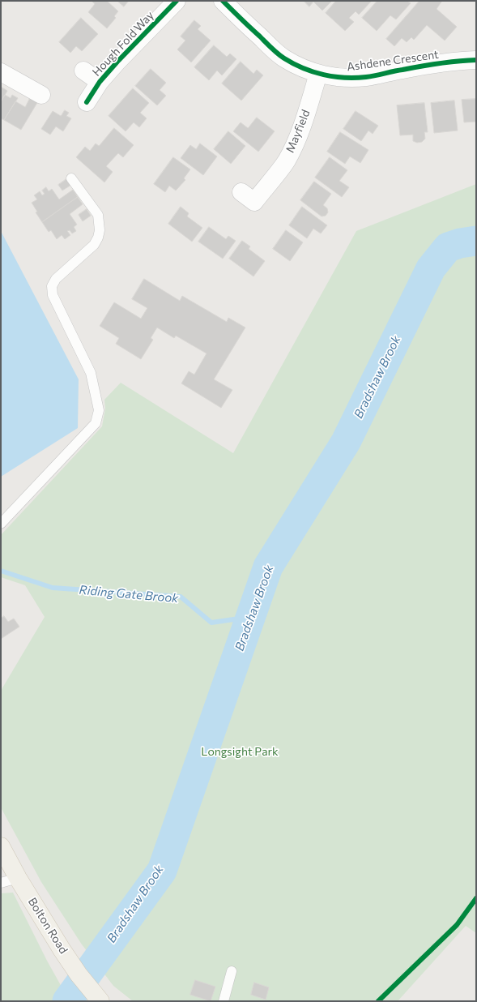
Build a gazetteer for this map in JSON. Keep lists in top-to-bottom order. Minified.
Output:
{"streets":{"main road":["Bolton Road"],"street":["Hough Fold Way","Ashdene Crescent","Mayfield"]},"crossings":[["Ashdene Crescent","Mayfield"]],"water":["Bradshaw Brook","Riding Gate Brook"],"parks":["Longsight Park"]}
